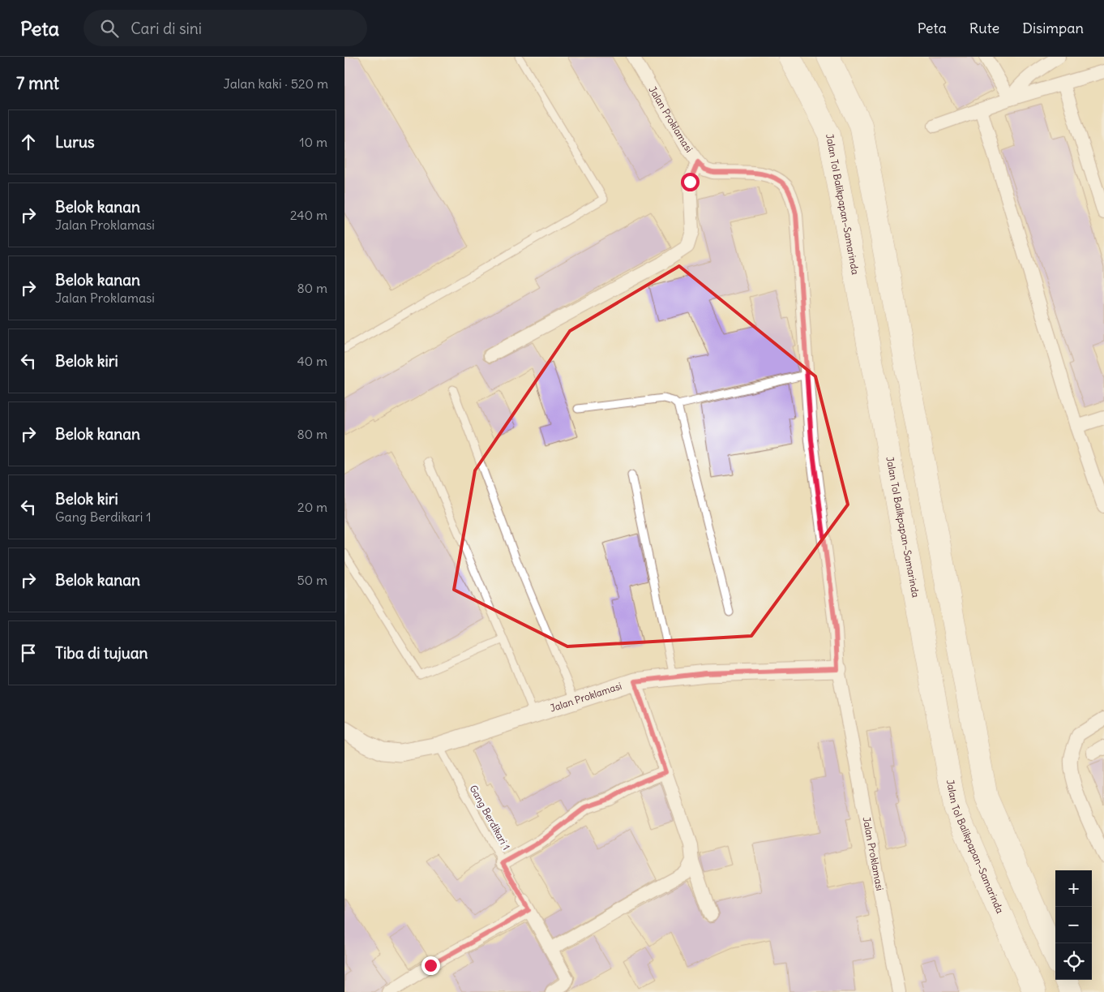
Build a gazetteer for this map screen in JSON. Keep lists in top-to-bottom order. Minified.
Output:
{"streets":{"highway":["Jalan Tol Balikpapan–Samarinda"],"street":["Jalan Proklamasi"],"lane":["Gang Berdikari 1"]},"crossings":[["Jalan Proklamasi","Gang Berdikari 1"]],"page":{"header":"Peta","search":"Cari di sini","nav":["Peta","Rute","Disimpan"],"heading":["7 mnt","Jalan kaki · 520 m"],"list":[["Lurus","10 m"],["Belok kanan","Jalan Proklamasi","240 m"],["Belok kanan","Jalan Proklamasi","80 m"],["Belok kiri","40 m"],["Belok kanan","80 m"],["Belok kiri","Gang Berdikari 1","20 m"],["Belok kanan","50 m"],"Tiba di tujuan"],"map_buttons":["+","−"]}}
